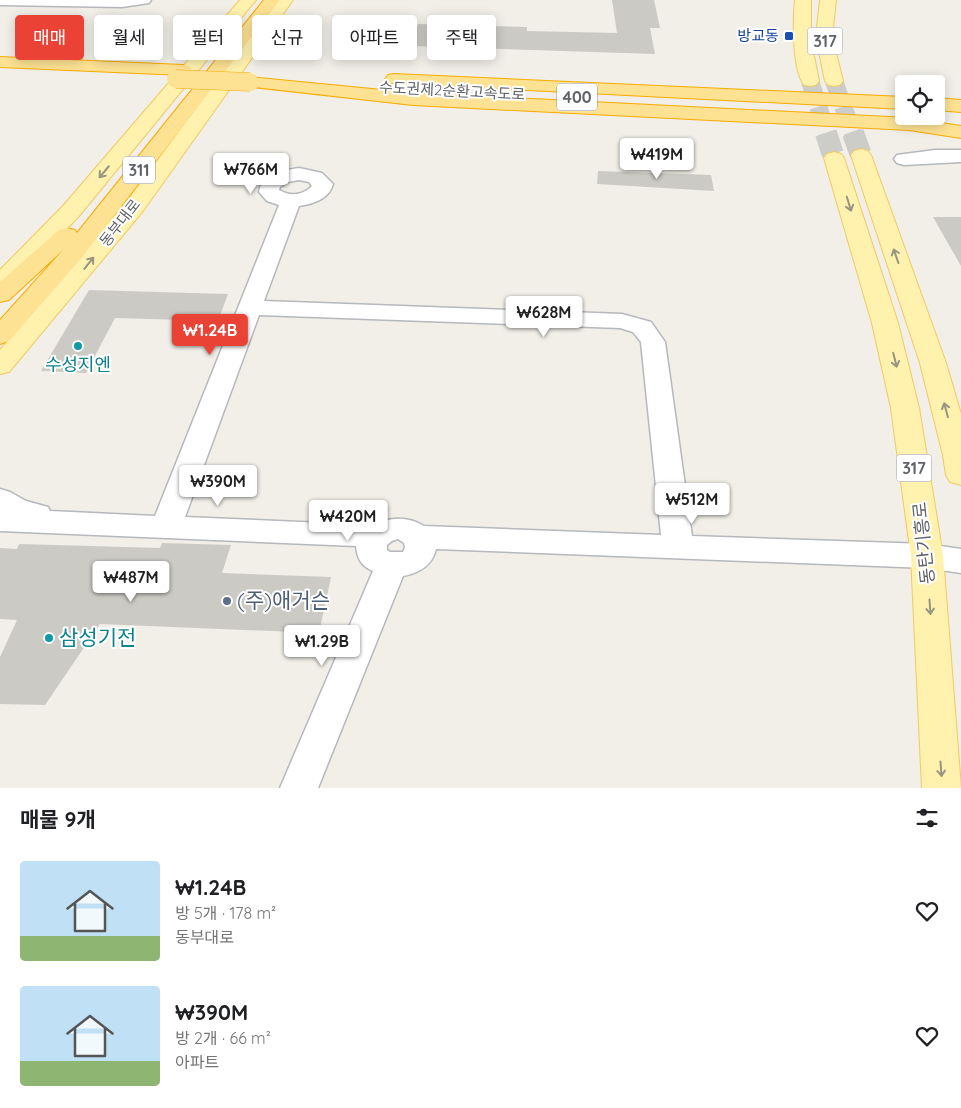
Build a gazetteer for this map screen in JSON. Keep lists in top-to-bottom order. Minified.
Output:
{"streets":{"highway":["수도권제2순환고속도로","400","311","동부대로"],"main road":["317","동탄기흥로"]},"places":{"transit":["방교동"],"other":["수성지엔","(주)애거슨","삼성기전"]},"page":{"chip":["매매","월세","필터","신규","아파트","주택"],"price":["₩419M","₩766M","₩628M","₩1.24B","₩390M","₩512M","₩420M","₩487M","₩1.29B"],"heading":"매물 9개","list":[{"name":"₩1.24B","note":"방 5개 · 178 m² · 동부대로"},{"name":"₩390M","note":"방 2개 · 66 m² · 아파트"}]}}
